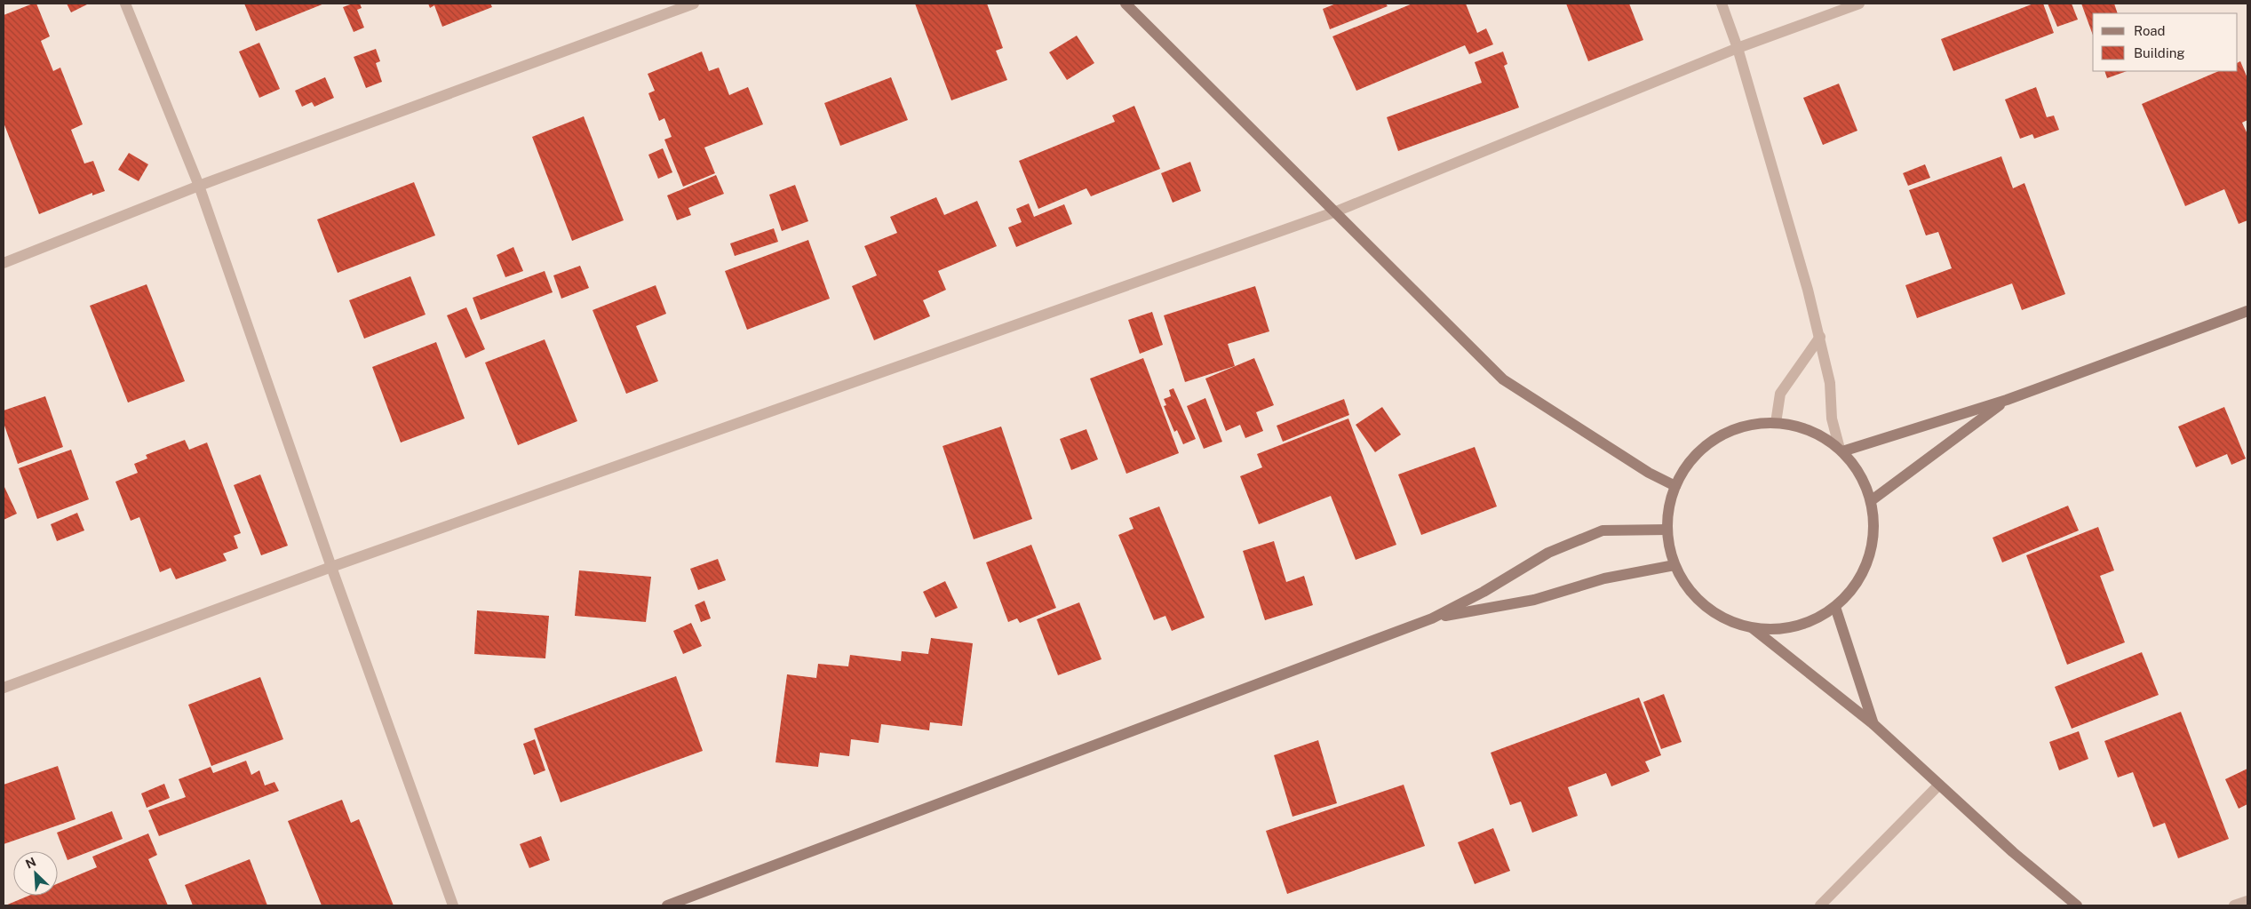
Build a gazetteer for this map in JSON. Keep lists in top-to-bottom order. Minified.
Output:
{"legend":["Road","Building"],"north":"top left"}
